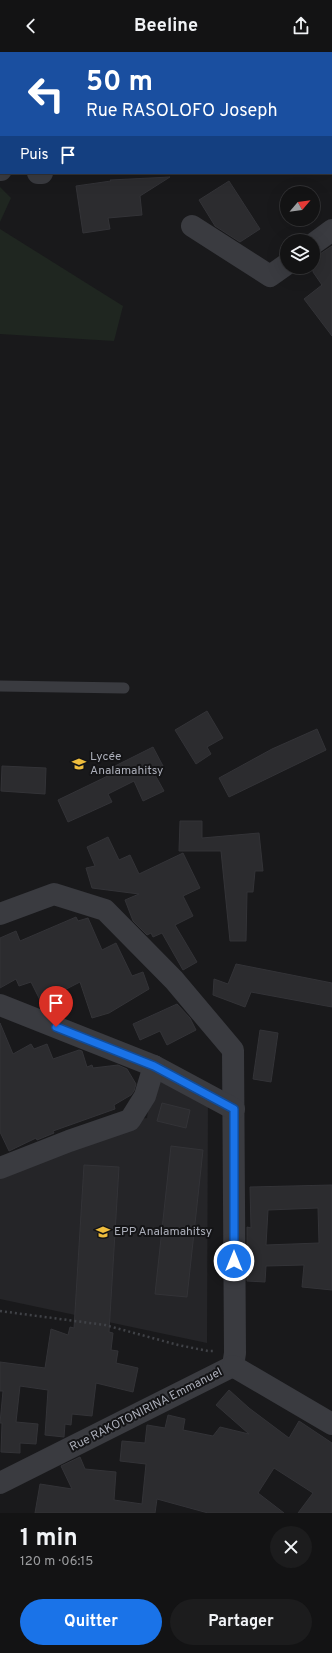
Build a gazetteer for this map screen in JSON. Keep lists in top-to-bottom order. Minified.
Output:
{"streets":{"street":["Rue RAKOTONIRINA Emmanuel"]},"places":{"school or university":["Lycée Analamahitsy","EPP Analamahitsy"]},"north":"top right","page":{"header":"Beeline","turn":["50 m","Rue RASOLOFO Joseph"],"then":"Puis","heading":["1 min","120 m · 06:15"],"buttons":["Quitter","Partager"]}}
